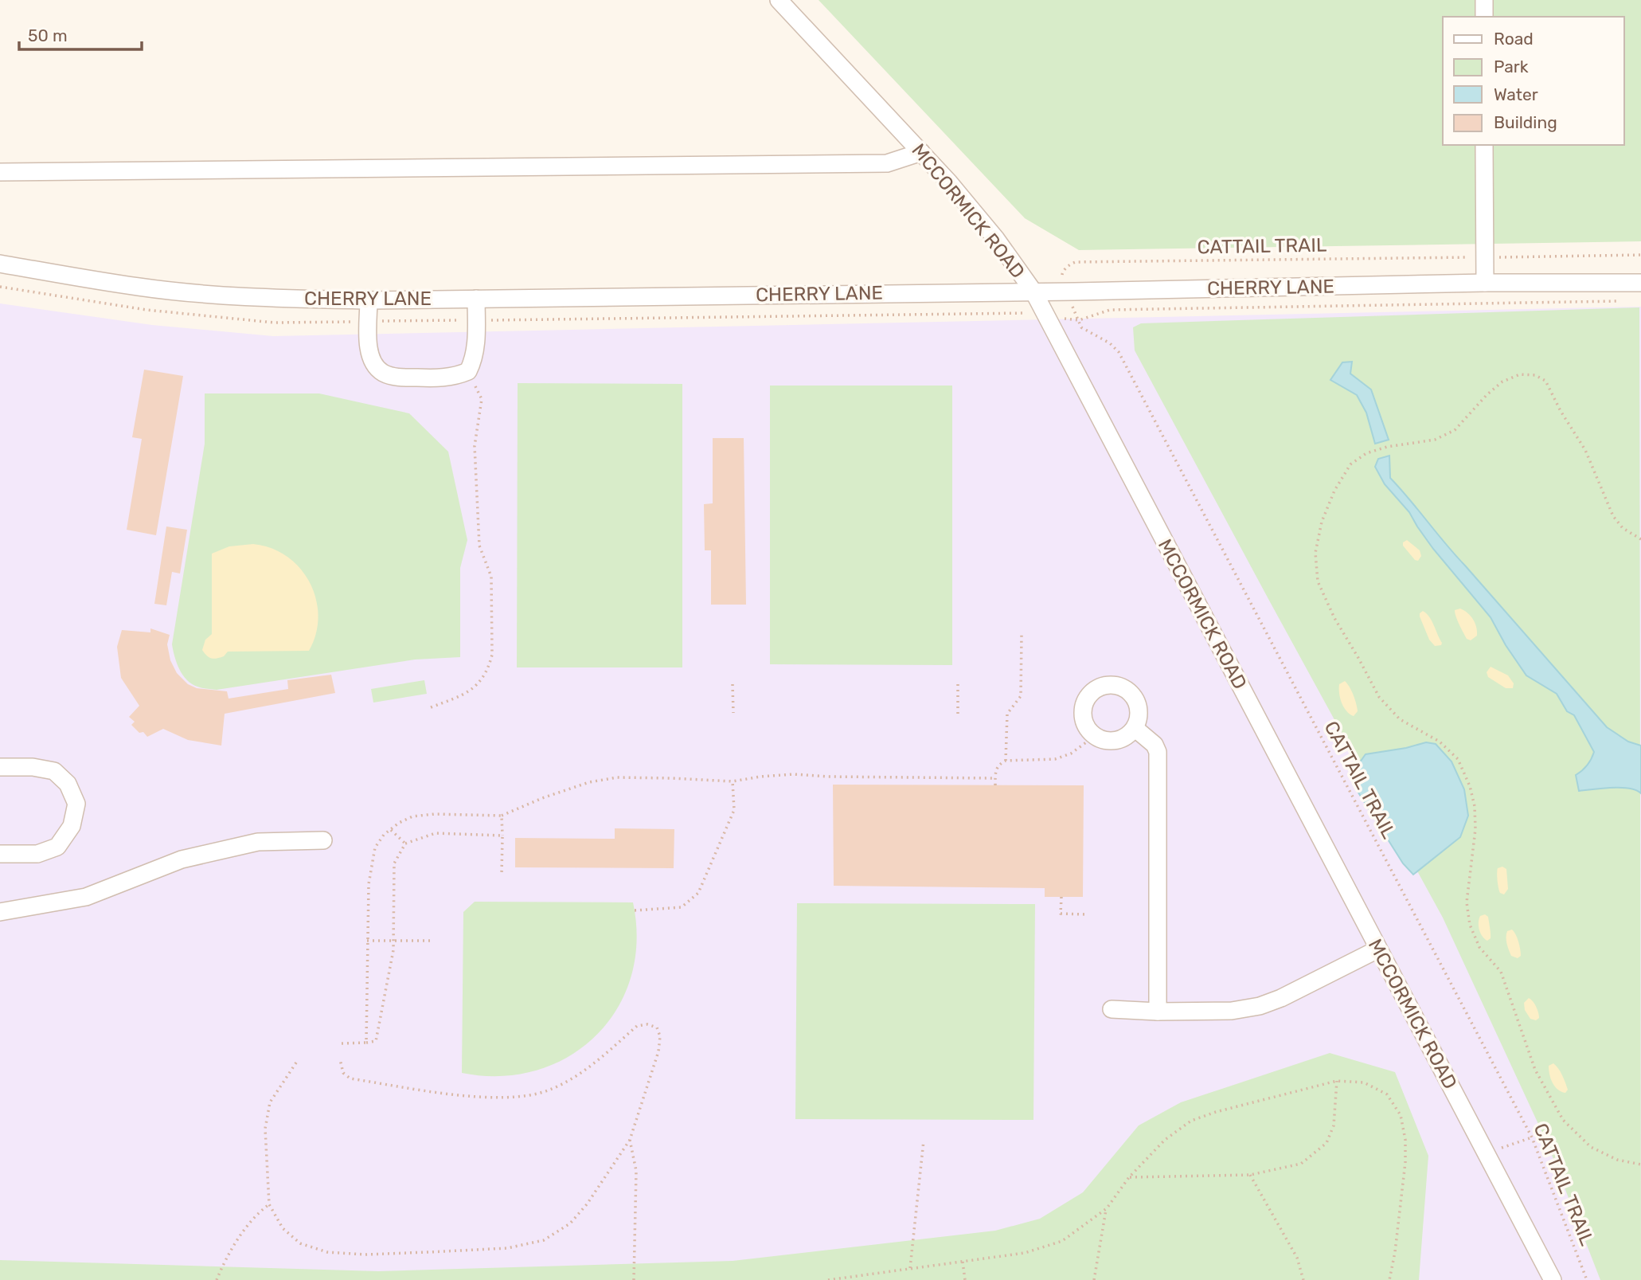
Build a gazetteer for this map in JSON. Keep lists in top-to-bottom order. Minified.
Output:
{"streets":{"street":["MCCORMICK ROAD","CHERRY LANE"],"path":["CATTAIL TRAIL"]},"crossings":[["MCCORMICK ROAD","CHERRY LANE"]],"legend":["Road","Park","Water","Building"],"scale_bar":"50 m"}
